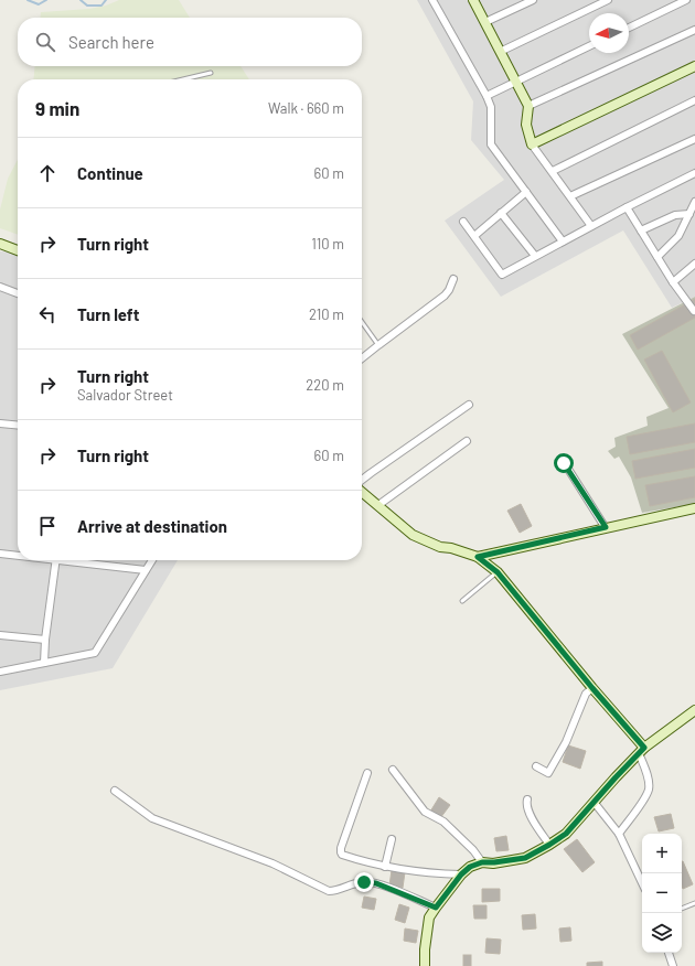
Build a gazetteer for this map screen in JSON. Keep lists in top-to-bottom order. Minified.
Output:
{"north":"left","page":{"search":"Search here","heading":["9 min","Walk · 660 m"],"list":[["Continue","60 m"],["Turn right","110 m"],["Turn left","210 m"],["Turn right","Salvador Street","220 m"],["Turn right","60 m"],"Arrive at destination"],"map_buttons":["+","−"]}}
